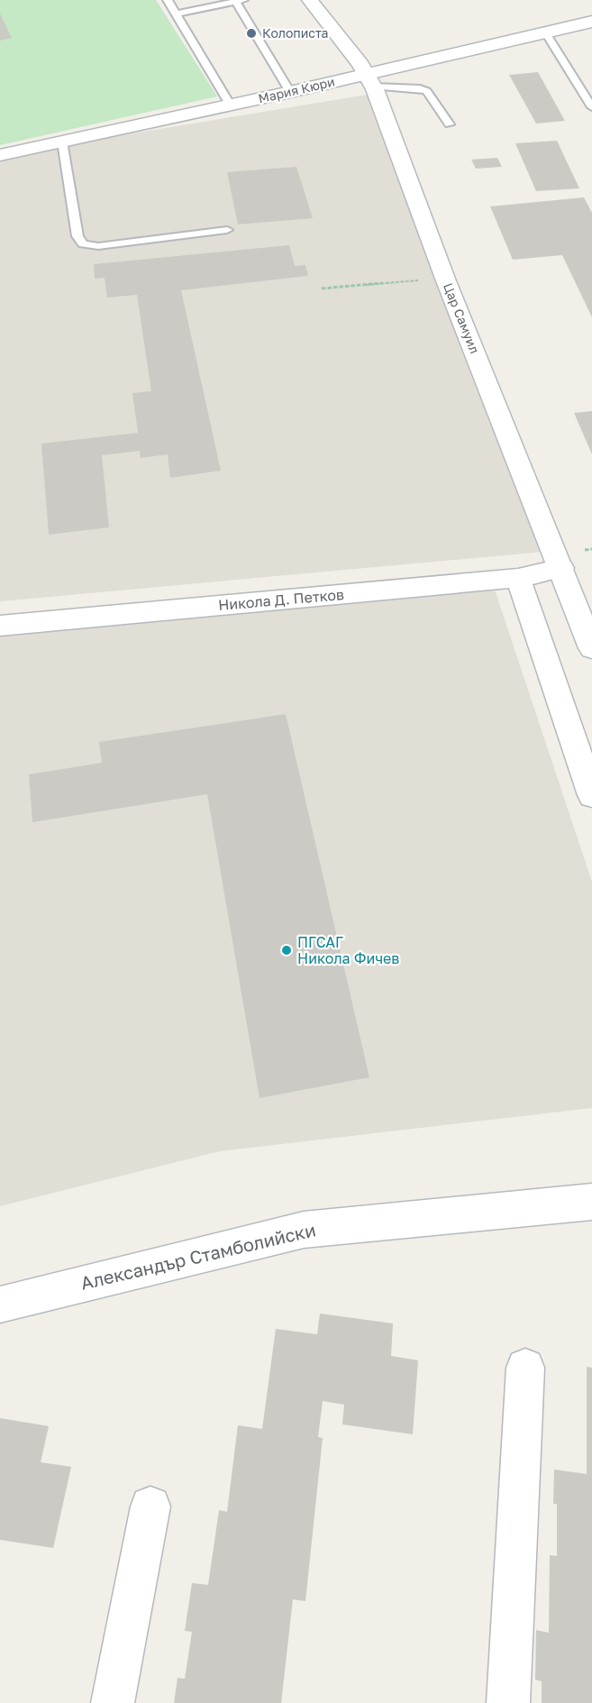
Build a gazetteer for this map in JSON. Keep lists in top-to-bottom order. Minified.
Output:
{"streets":{"street":["Мария Кюри","Цар Самуил","Никола Д. Петков","Александър Стамболийски"]},"crossings":[["Мария Кюри","Цар Самуил"],["Цар Самуил","Никола Д. Петков"]],"places":["Колописта","ПГСАГ Никола Фичев"]}
